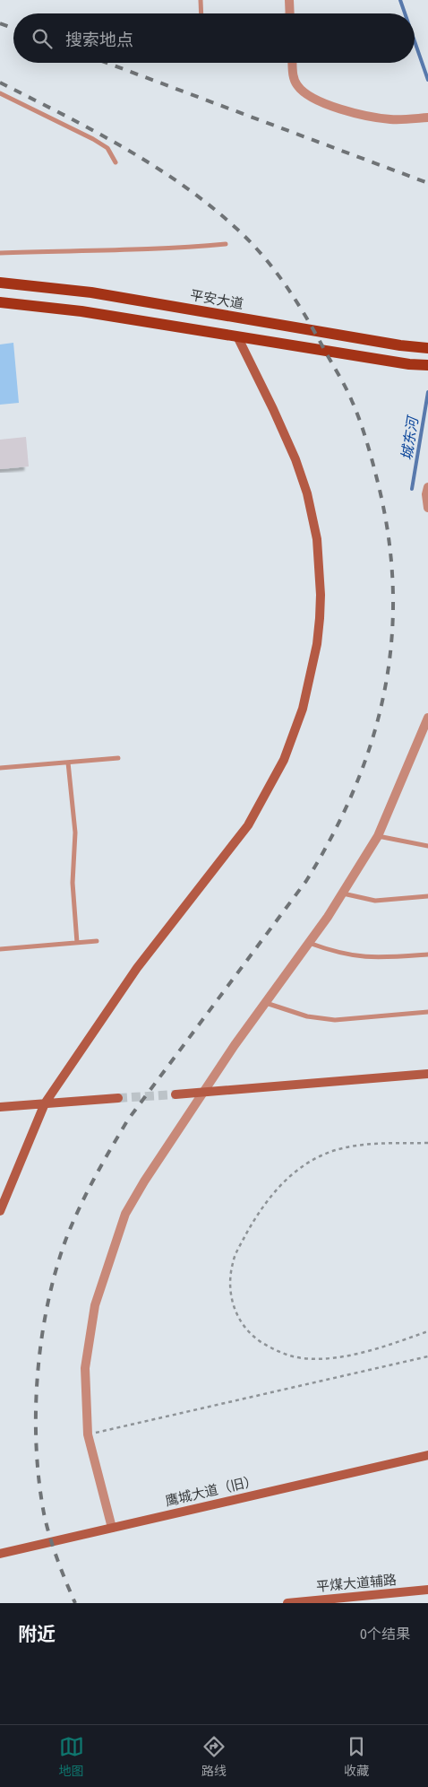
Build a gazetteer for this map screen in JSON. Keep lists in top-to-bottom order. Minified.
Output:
{"streets":{"main road":["平安大道"],"street":["鹰城大道（旧）","平煤大道辅路"]},"water":["城东河"],"page":{"search":"搜索地点","heading":["附近","0个结果"],"nav":["地图","路线","收藏"]}}
